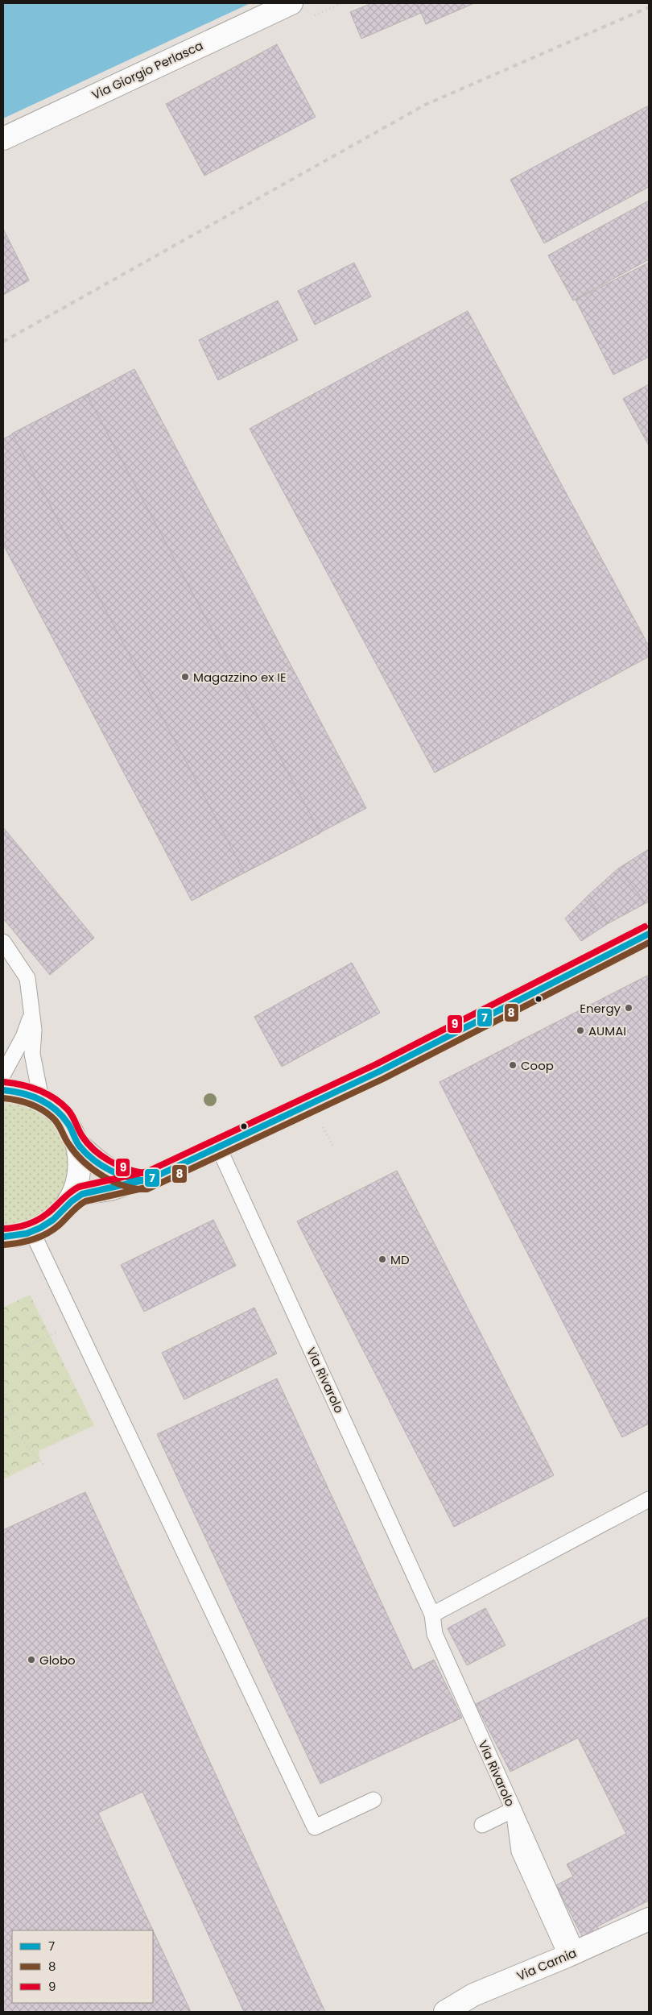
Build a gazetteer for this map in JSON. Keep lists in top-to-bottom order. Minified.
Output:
{"streets":{"main road":["Via Giorgio Perlasca","Via Carnia"],"lane":["Via Rivarolo"]},"crossings":[["Via Rivarolo","Via Carnia"]],"places":["Magazzino ex IE","Energy","AUMAI","Coop","MD","Globo"],"lines":["transit line 9","transit line 7","transit line 8"],"legend":["7","8","9"]}
